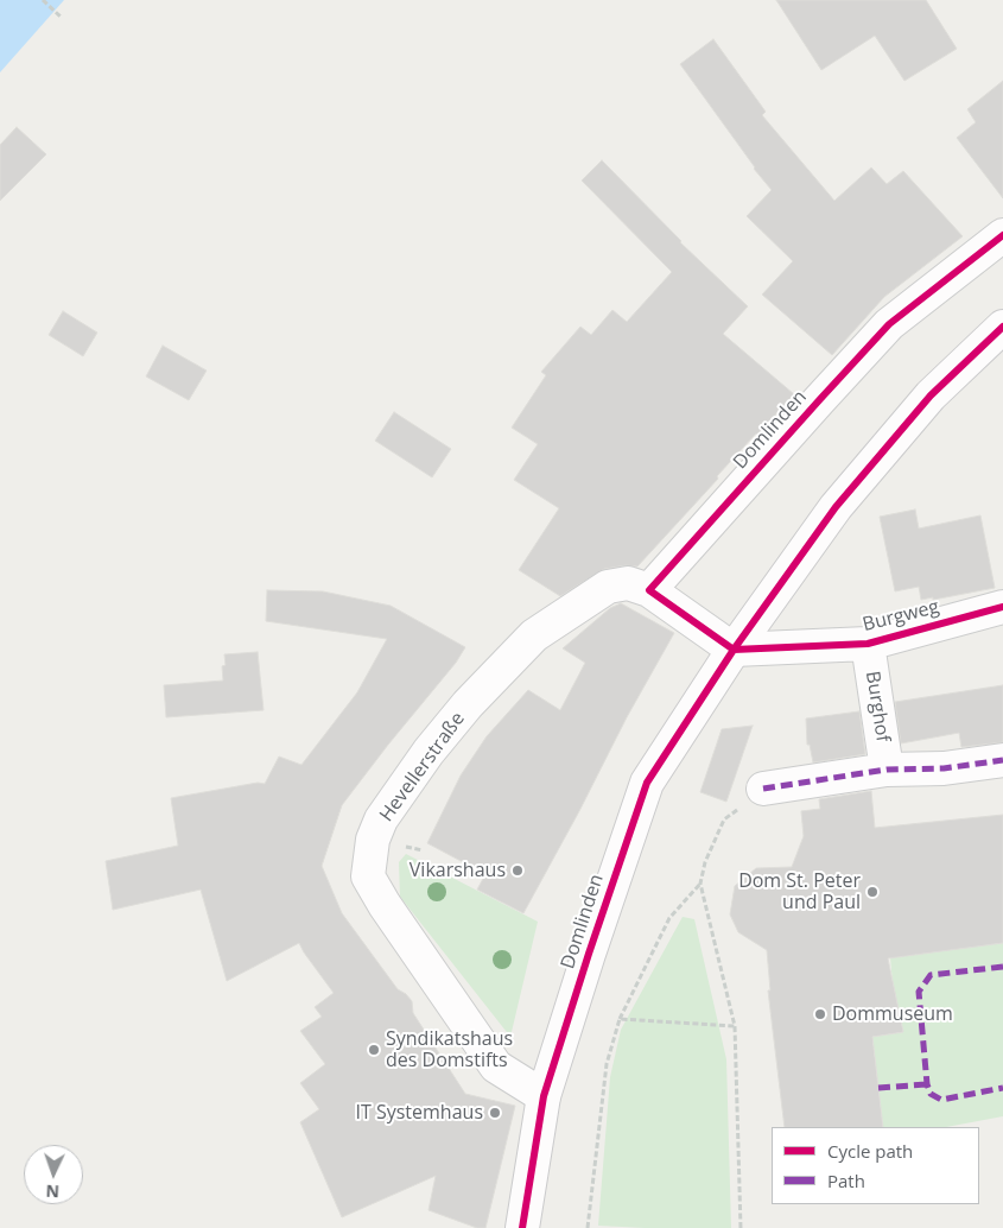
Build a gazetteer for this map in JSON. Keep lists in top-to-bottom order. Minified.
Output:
{"streets":{"street":["Domlinden","Burgweg","Burghof","Hevellerstraße"]},"crossings":[["Domlinden","Burgweg"],["Domlinden","Hevellerstraße"],["Burgweg","Burghof"]],"places":["Vikarshaus","Dom St. Peter und Paul","Dommuseum","Syndikatshaus des Domstifts","IT Systemhaus"],"legend":["Cycle path","Path"],"north":"bottom"}
